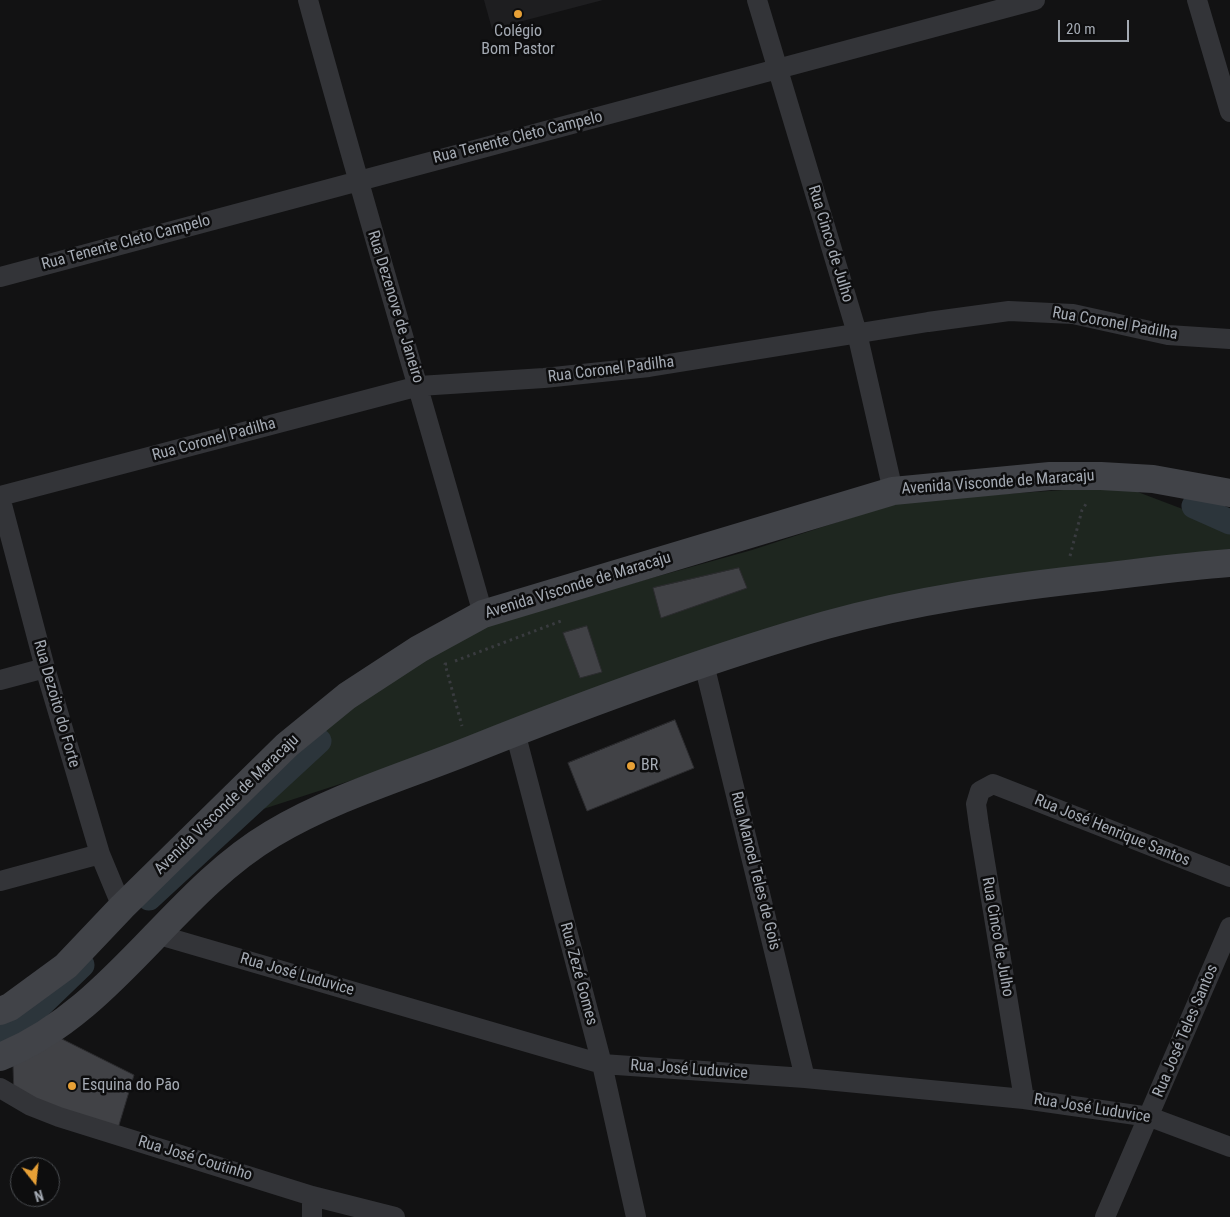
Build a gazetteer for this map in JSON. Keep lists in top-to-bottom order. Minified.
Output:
{"streets":{"main road":["Avenida Visconde de Maracaju"],"street":["Rua Tenente Cleto Campelo","Rua Cinco de Julho","Rua Dezenove de Janeiro","Rua Coronel Padilha","Rua Dezoito do Forte","Rua José Henrique Santos","Rua Manoel Teles de Gois","Rua Zezé Gomes","Rua José Luduvice","Rua José Teles Santos","Rua José Coutinho"]},"crossings":[["Rua Tenente Cleto Campelo","Rua Cinco de Julho"],["Rua Tenente Cleto Campelo","Rua Dezenove de Janeiro"],["Rua Cinco de Julho","Rua Coronel Padilha"],["Rua Cinco de Julho","Avenida Visconde de Maracaju"],["Rua Cinco de Julho","Rua José Henrique Santos"],["Rua Cinco de Julho","Rua José Luduvice"],["Rua Dezenove de Janeiro","Rua Coronel Padilha"],["Rua Dezenove de Janeiro","Avenida Visconde de Maracaju"],["Rua Coronel Padilha","Rua Dezoito do Forte"],["Avenida Visconde de Maracaju","Rua Dezoito do Forte"],["Rua Manoel Teles de Gois","Rua José Luduvice"],["Rua Zezé Gomes","Rua José Luduvice"],["Rua José Luduvice","Rua José Teles Santos"]],"places":["Colégio Bom Pastor","BR","Esquina do Pão"],"scale_bar":"20 m","north":"bottom"}
